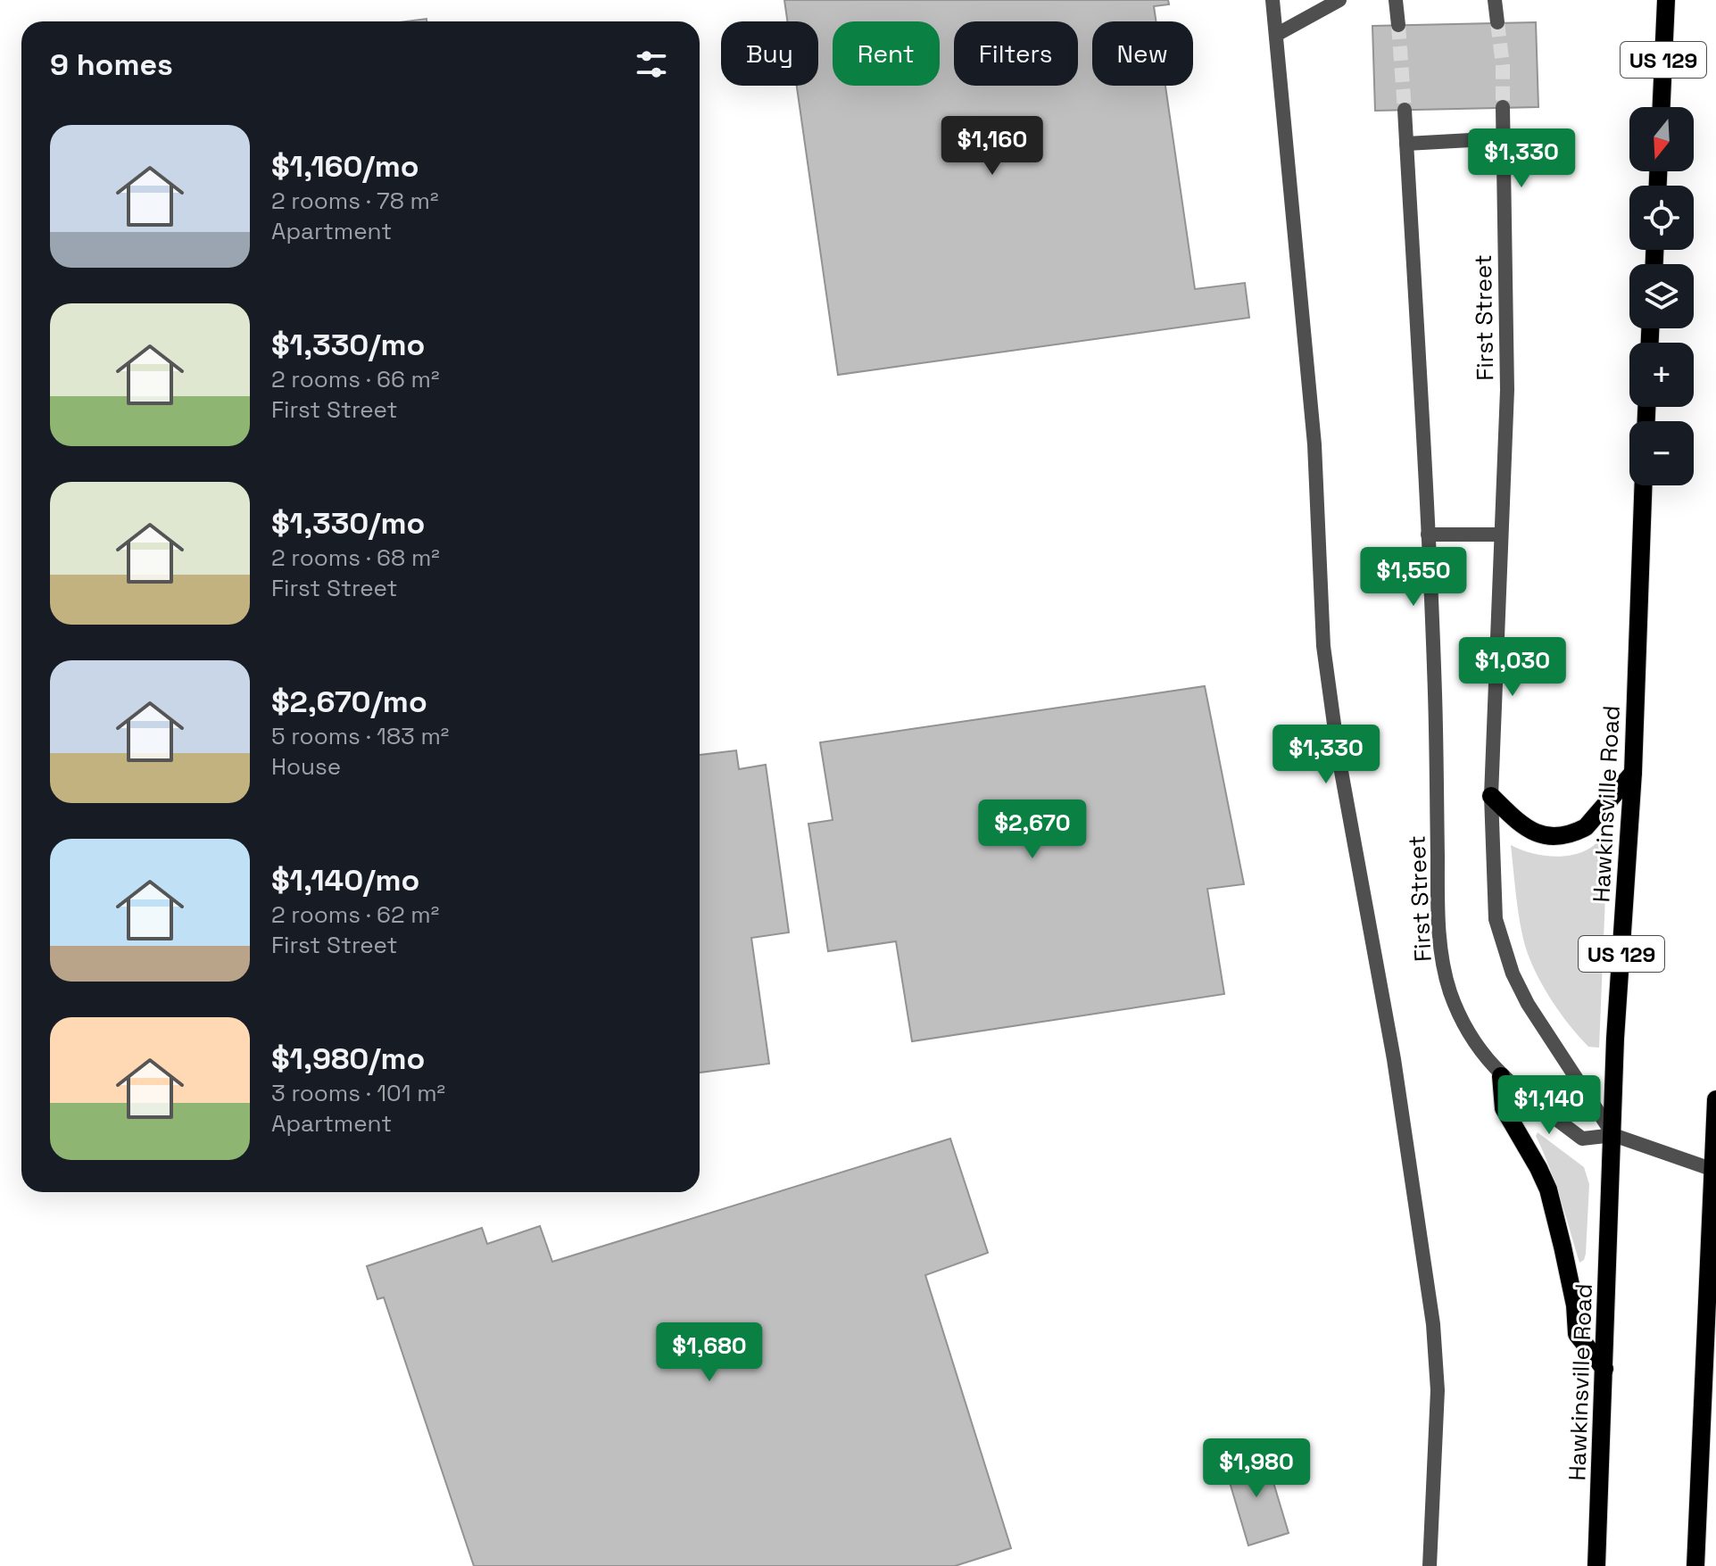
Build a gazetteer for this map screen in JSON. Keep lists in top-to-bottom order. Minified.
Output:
{"streets":{"main road":["US 129","Hawkinsville Road"],"street":["First Street"]},"crossings":[["First Street","Hawkinsville Road"]],"north":"bottom","page":{"chip":["Buy","Rent","Filters","New"],"heading":"9 homes","map_buttons":["+","−"],"list":[{"name":"$1,160/mo","note":"2 rooms · 78 m² · Apartment"},{"name":"$1,330/mo","note":"2 rooms · 66 m² · First Street"},{"name":"$1,330/mo","note":"2 rooms · 68 m² · First Street"},{"name":"$2,670/mo","note":"5 rooms · 183 m² · House"},{"name":"$1,140/mo","note":"2 rooms · 62 m² · First Street"},{"name":"$1,980/mo","note":"3 rooms · 101 m² · Apartment"}],"price":["$1,160","$1,330","$1,550","$1,030","$1,330","$2,670","$1,140","$1,680","$1,980"]}}
